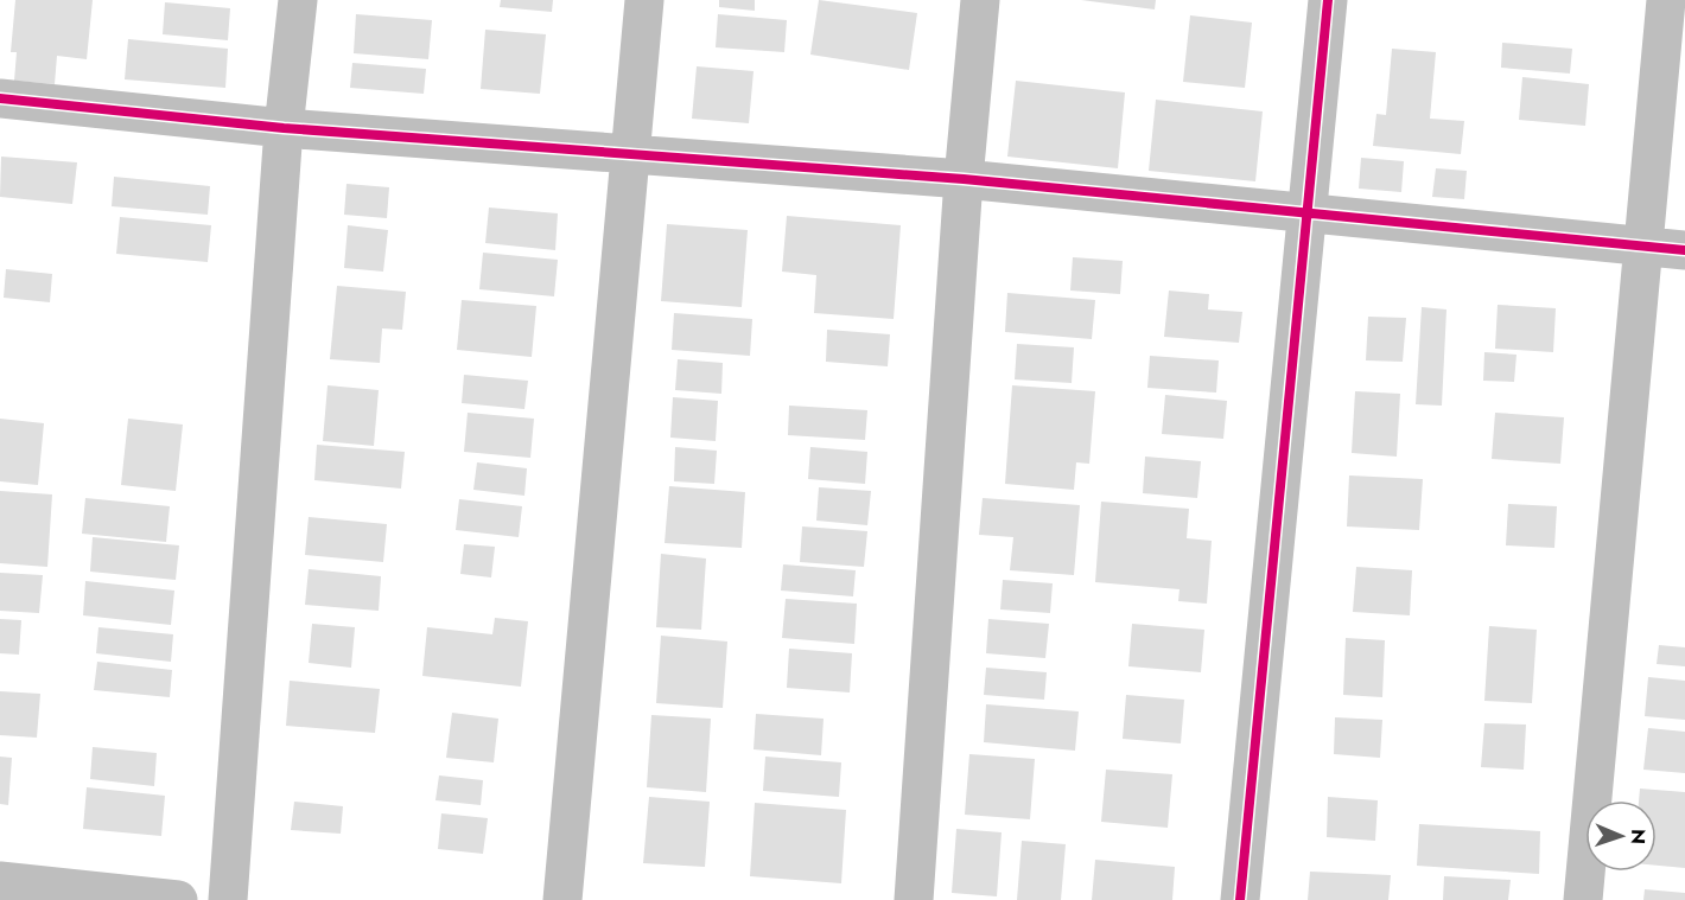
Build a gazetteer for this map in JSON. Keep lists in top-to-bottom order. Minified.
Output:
{"north":"right"}
